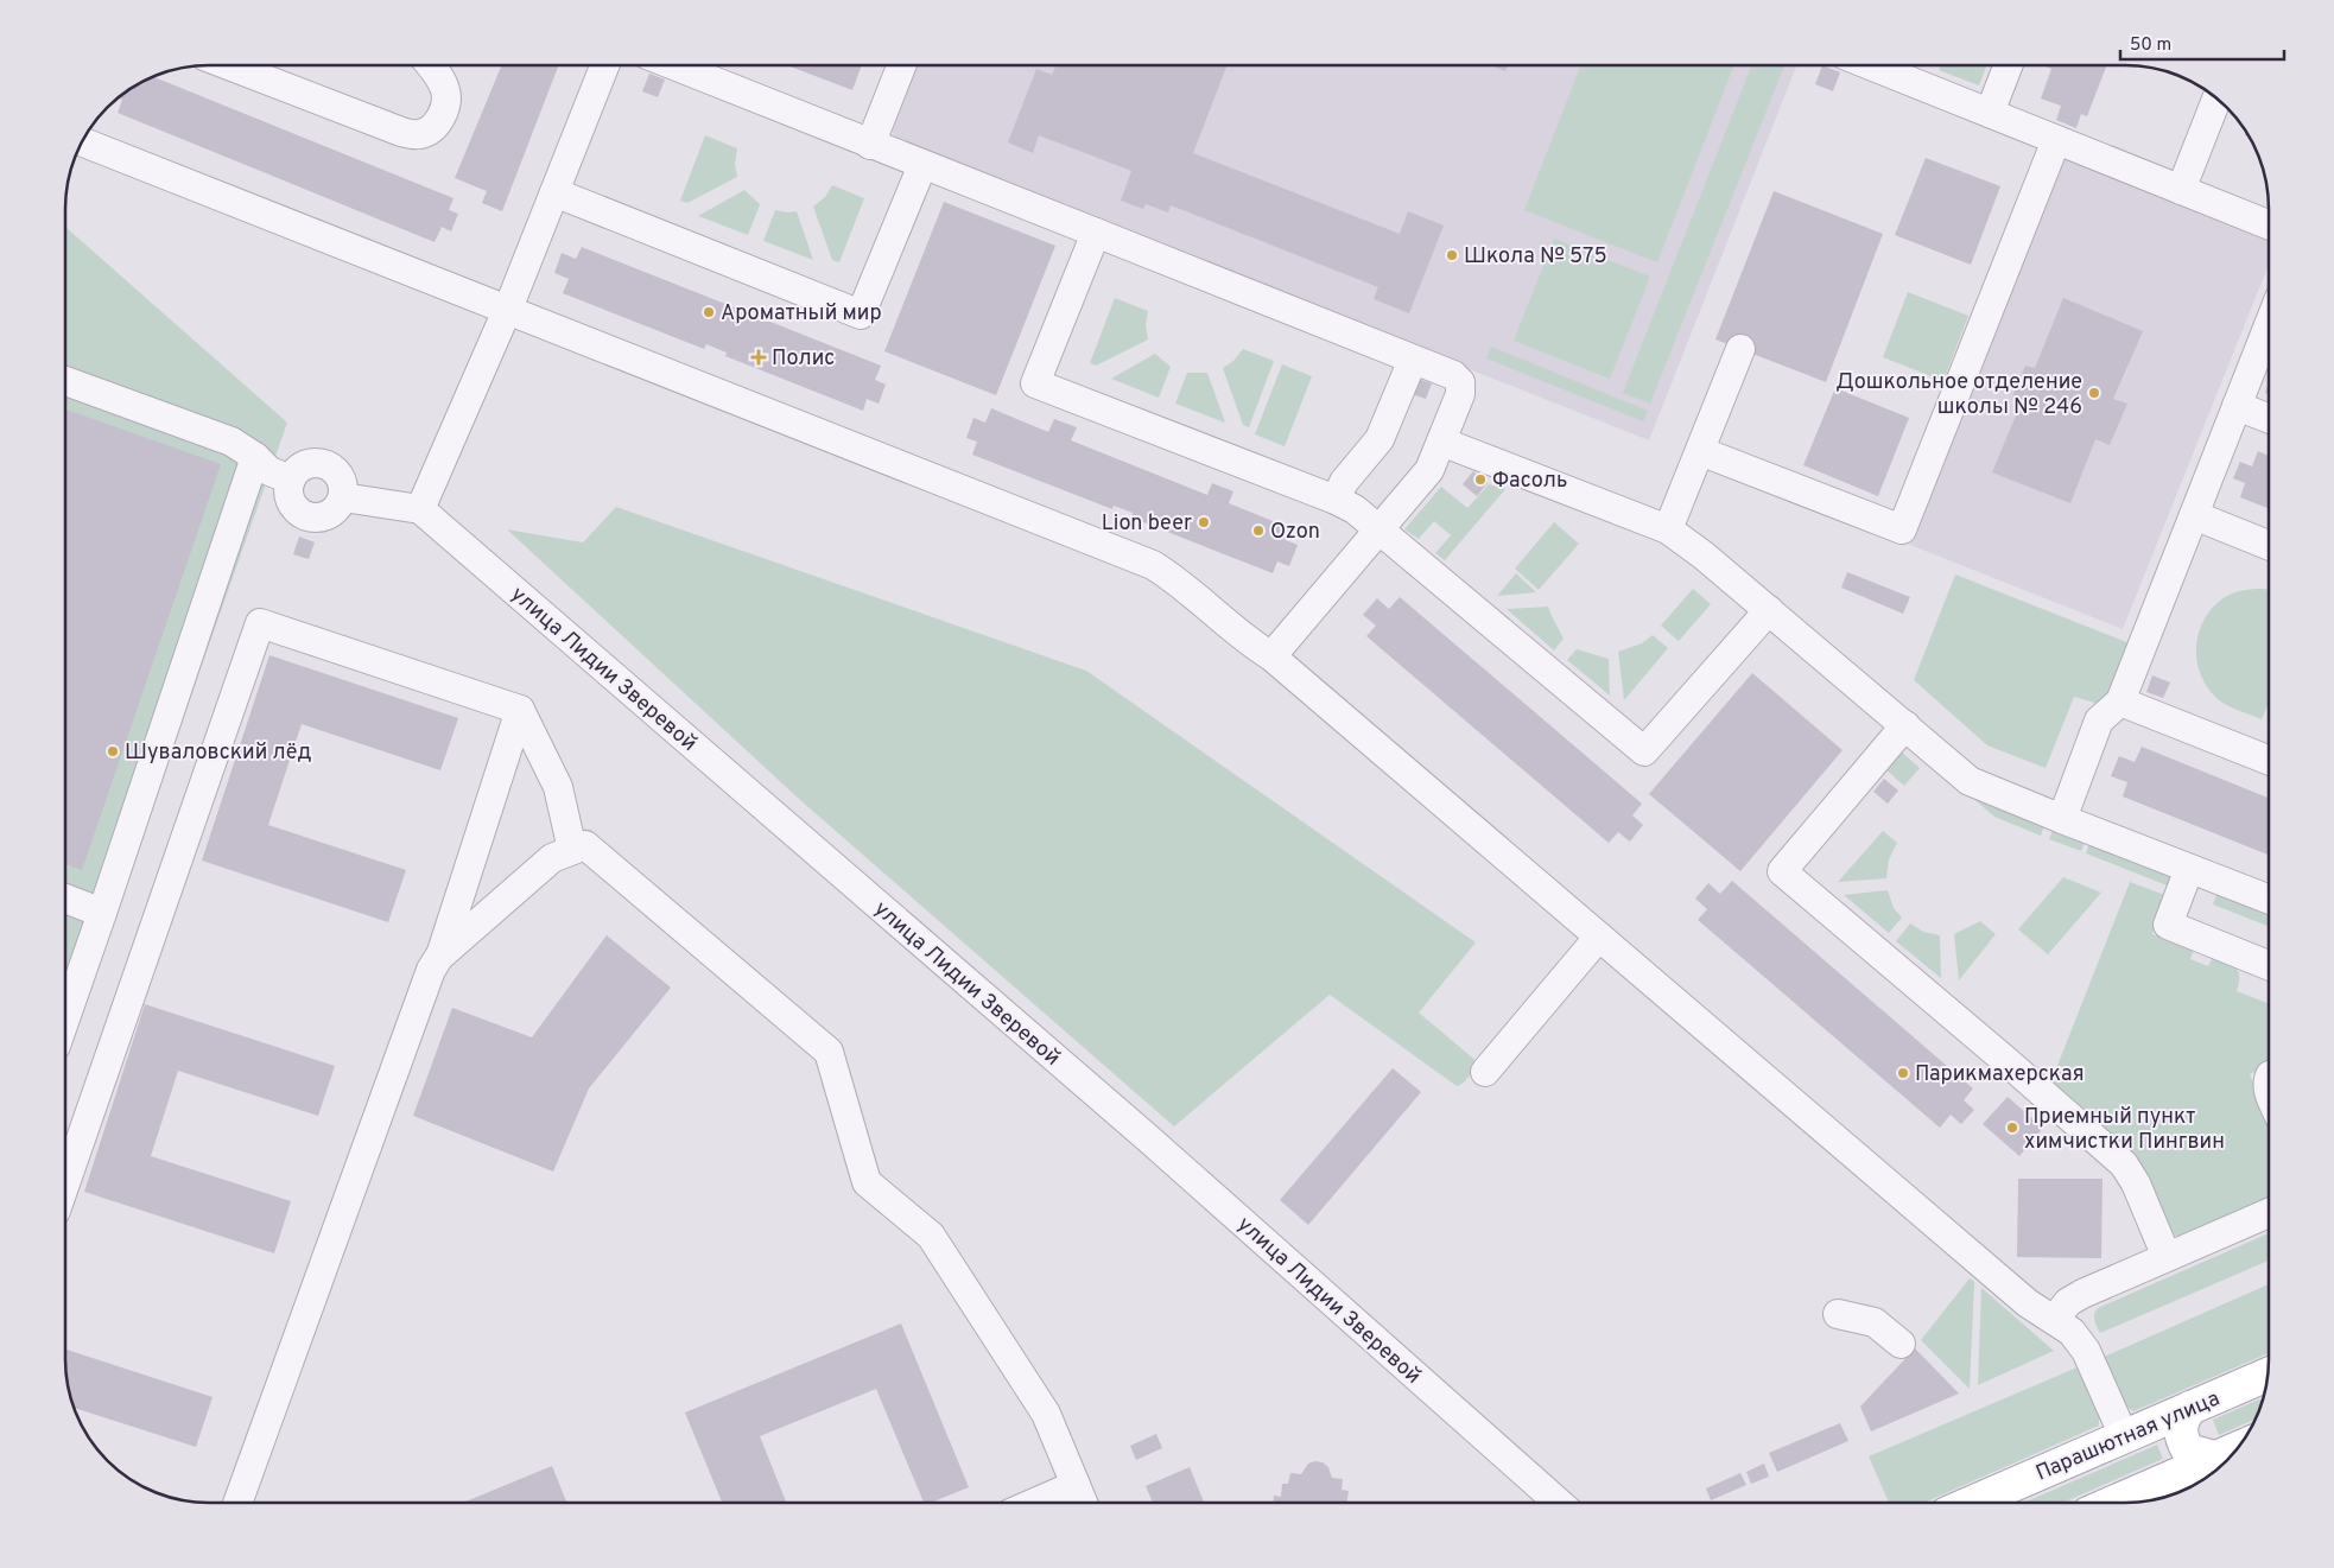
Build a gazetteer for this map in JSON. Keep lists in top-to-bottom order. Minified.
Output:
{"streets":{"main road":["Парашютная улица"],"street":["улица Лидии Зверевой"]},"places":{"other":["Школа № 575","Ароматный мир","Дошкольное отделение школы № 246","Фасоль","Lion beer","Ozon","Шуваловский лёд","Парикмахерская","Приемный пункт химчистки Пингвин"],"health":["Полис"]},"scale_bar":"50 m"}
